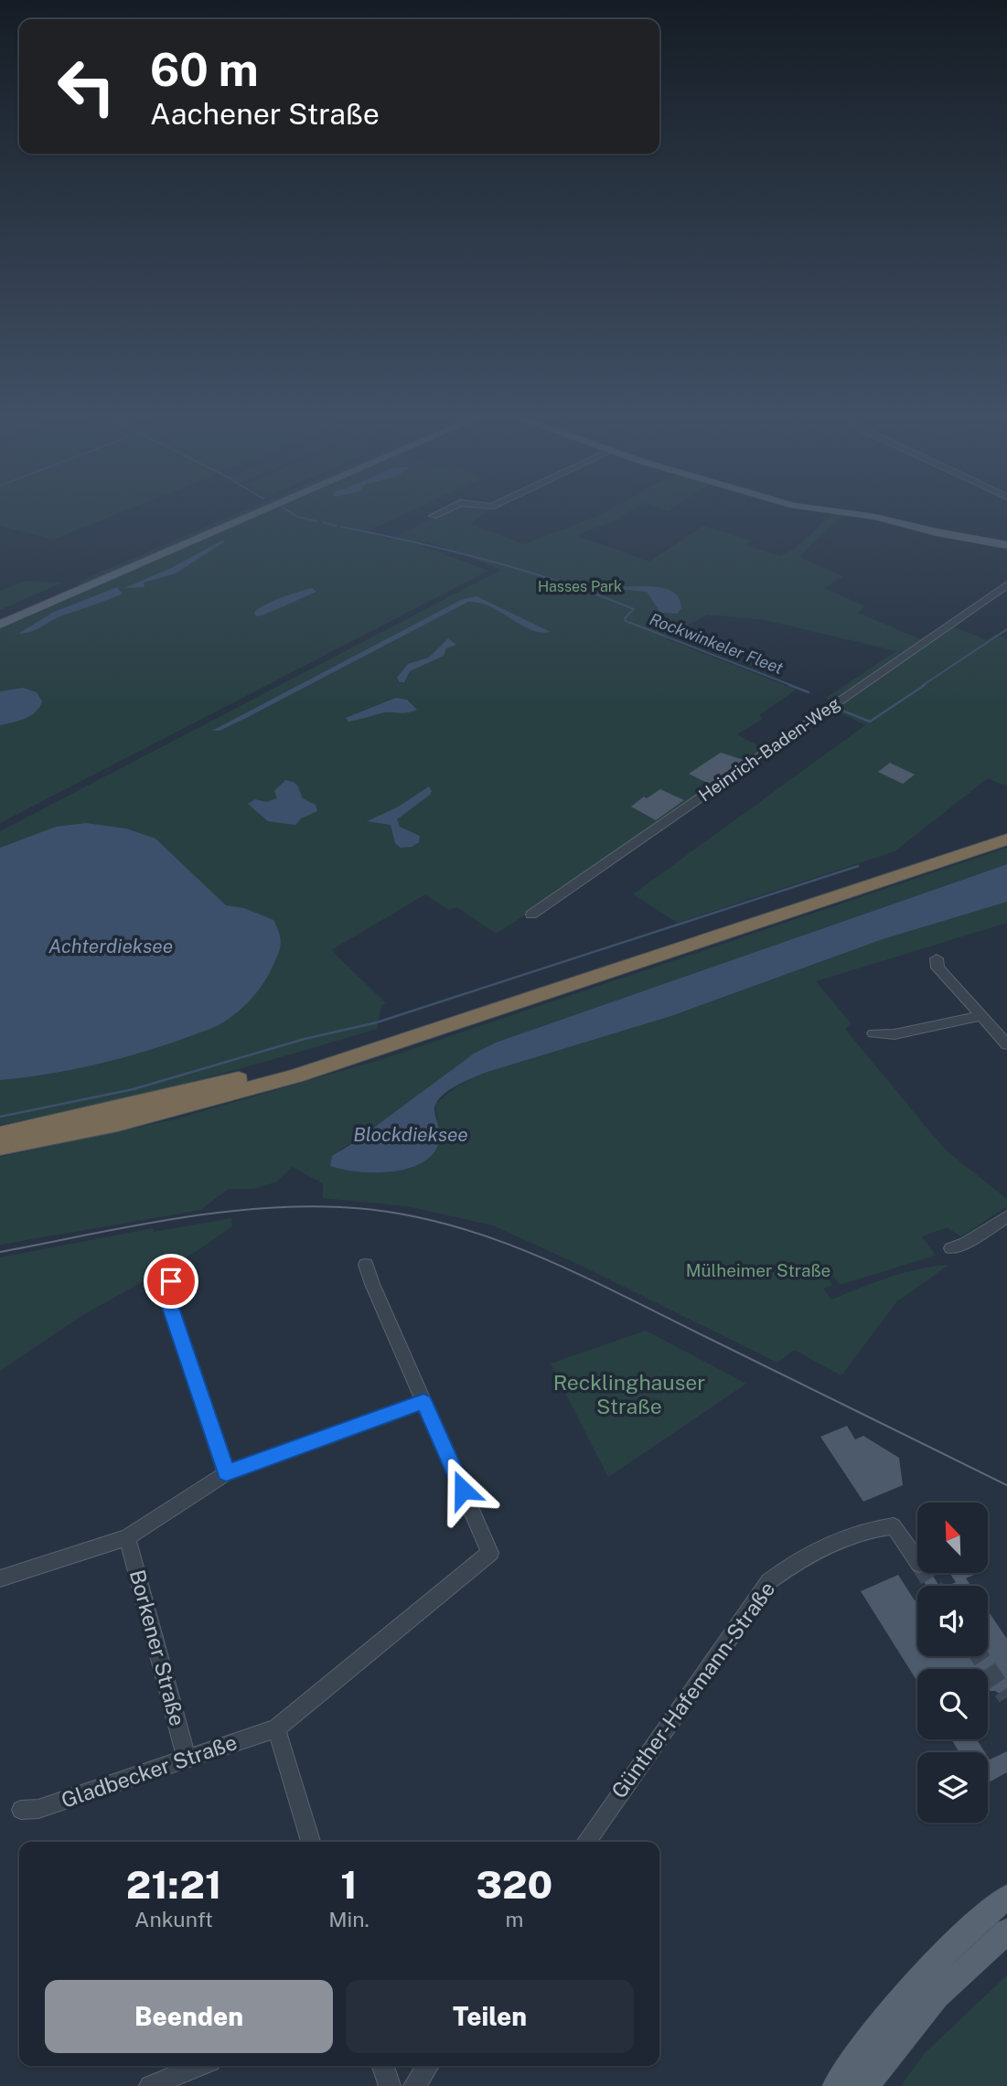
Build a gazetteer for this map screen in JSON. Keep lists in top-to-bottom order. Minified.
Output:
{"streets":{"street":["Heinrich-Baden-Weg","Borkener Straße","Günther-Hafemann-Straße","Gladbecker Straße"]},"crossings":[["Borkener Straße","Gladbecker Straße"]],"water":["Rockwinkeler Fleet","Achterdieksee","Blockdieksee"],"parks":["Hasses Park","Mülheimer Straße","Recklinghauser Straße"],"north":"top left","page":{"turn":["60 m","Aachener Straße"],"eta":["21:21","Ankunft","1","Min.","320","m"],"buttons":["Beenden","Teilen"]}}
